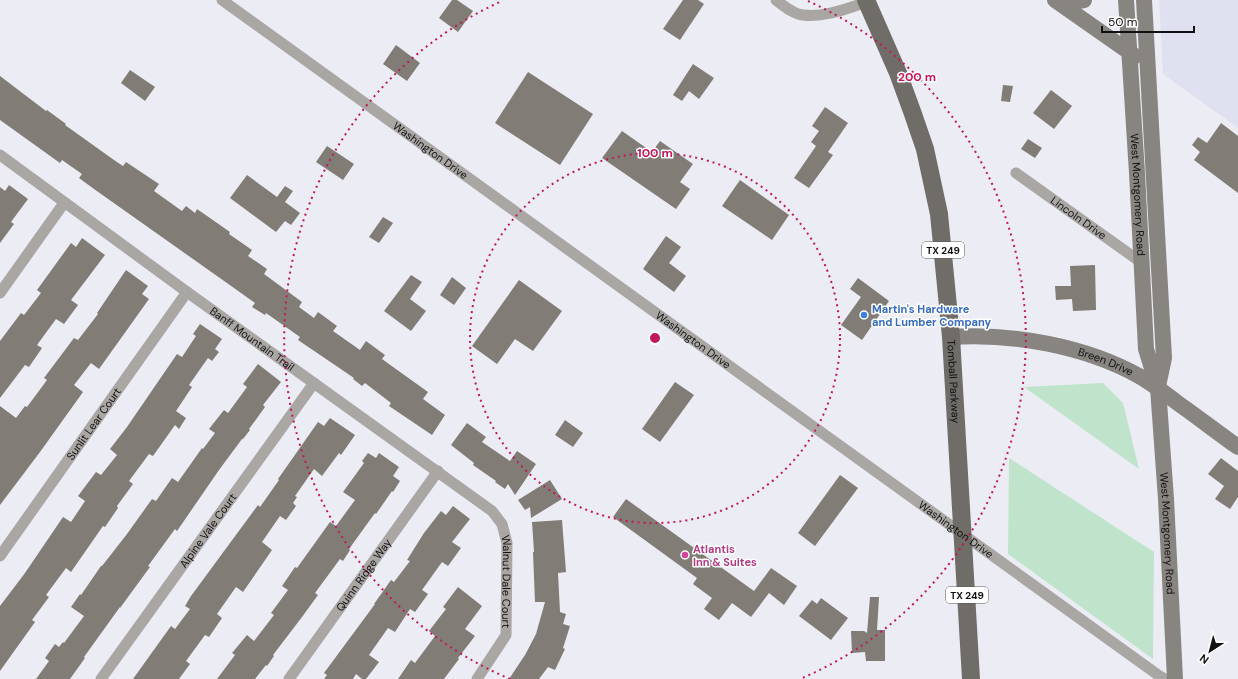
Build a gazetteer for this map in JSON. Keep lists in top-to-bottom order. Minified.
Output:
{"streets":{"main road":["West Montgomery Road","TX 249","Breen Drive","Tomball Parkway"],"street":["Washington Drive","Lincoln Drive","Banff Mountain Trail","Sunlit Lear Court","Alpine Vale Court","Quinn Ridge Way","Walnut Dale Court"]},"crossings":[["Washington Drive","Tomball Parkway"],["West Montgomery Road","Lincoln Drive"],["West Montgomery Road","Breen Drive"],["Banff Mountain Trail","Sunlit Lear Court"],["Banff Mountain Trail","Alpine Vale Court"],["Banff Mountain Trail","Quinn Ridge Way"],["Banff Mountain Trail","Walnut Dale Court"],["Breen Drive","Tomball Parkway"]],"places":["Martin's Hardware and Lumber Company","Atlantis Inn & Suites"],"scale_bar":"50 m","north":"bottom left","rings":["200 m","100 m"]}
